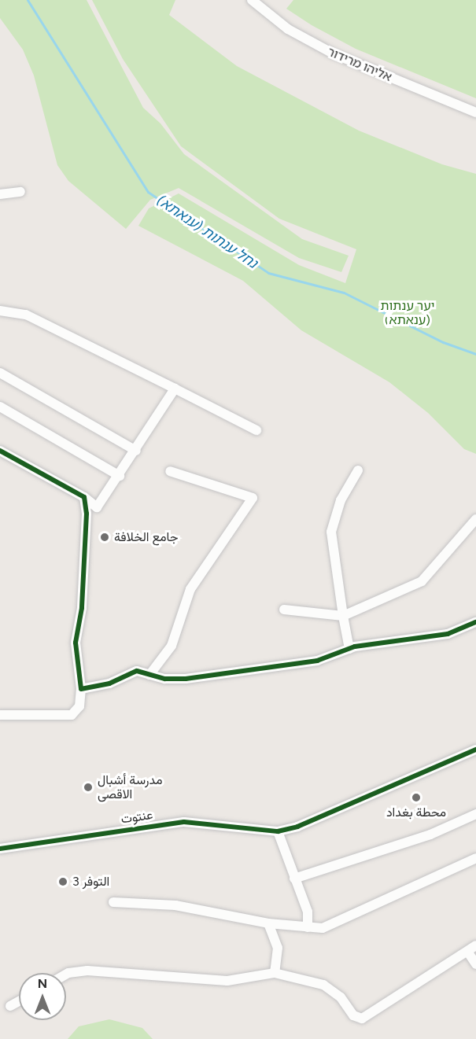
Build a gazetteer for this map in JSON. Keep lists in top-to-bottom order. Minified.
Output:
{"streets":{"street":["אליהו מרידור","عنتوت"]},"water":["נחל ענתות (ענאתא)"],"parks":["יער ענתות (ענאתא)"],"places":["جامع الخلافة","مدرسة أشبال الاقصى","محطة بغداد","التوفر 3"],"north":"top"}
